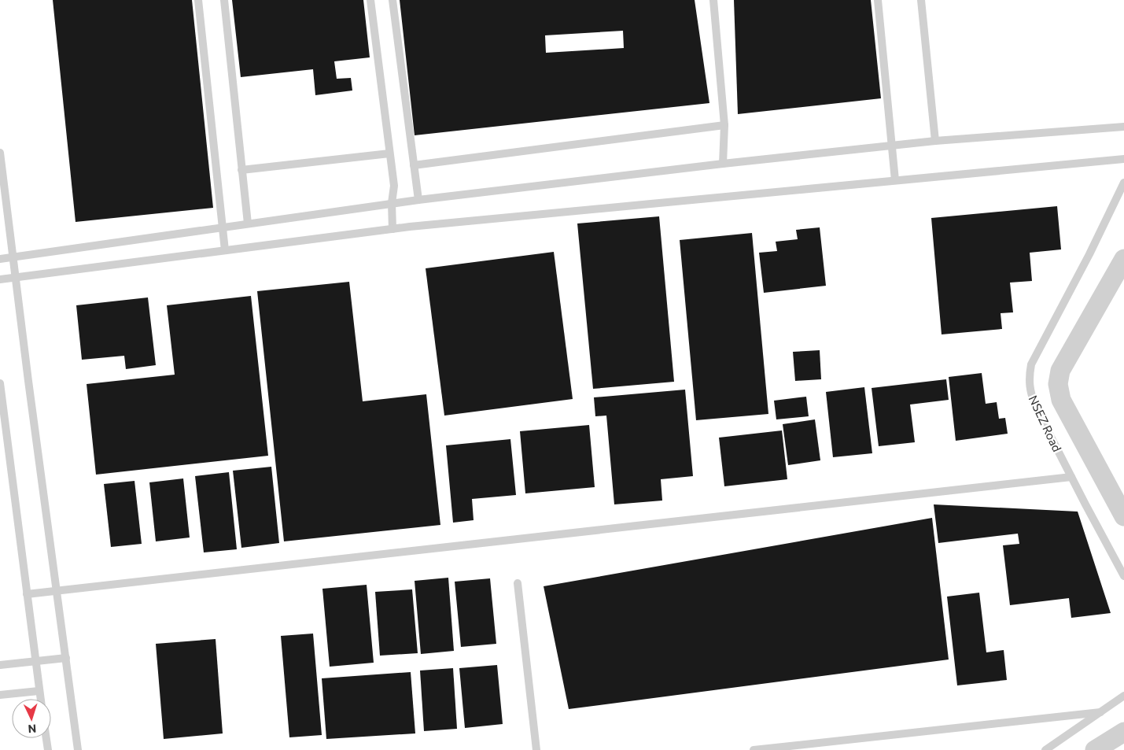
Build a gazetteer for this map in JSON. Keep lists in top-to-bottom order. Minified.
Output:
{"streets":{"lane":["NSEZ Road"]},"north":"bottom"}
